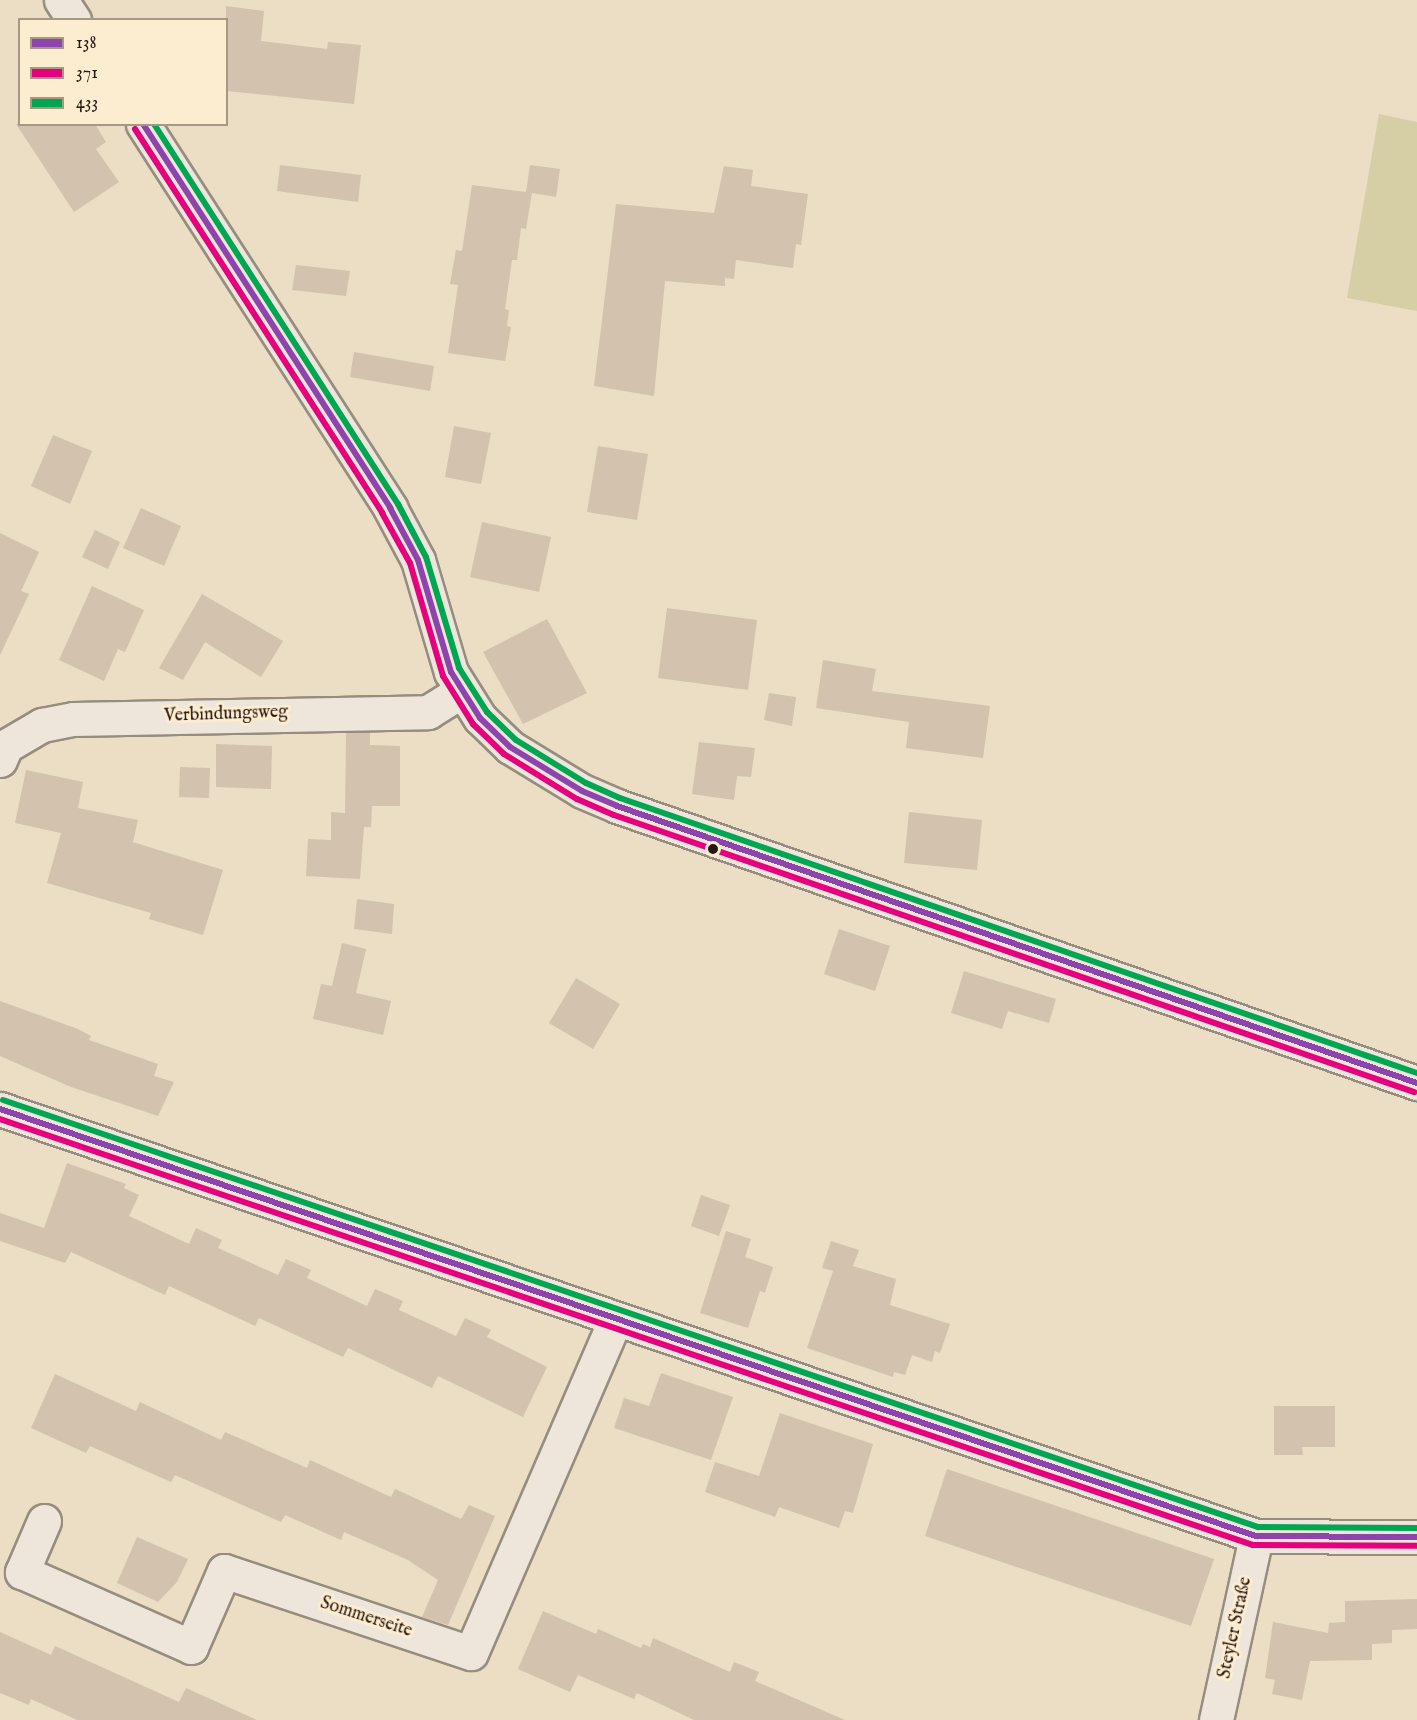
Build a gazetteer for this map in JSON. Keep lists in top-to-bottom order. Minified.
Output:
{"streets":{"street":["Verbindungsweg","Sommerseite","Steyler Straße"]},"lines":["transit line 138","transit line 433","transit line 371"],"legend":["138","371","433"]}
